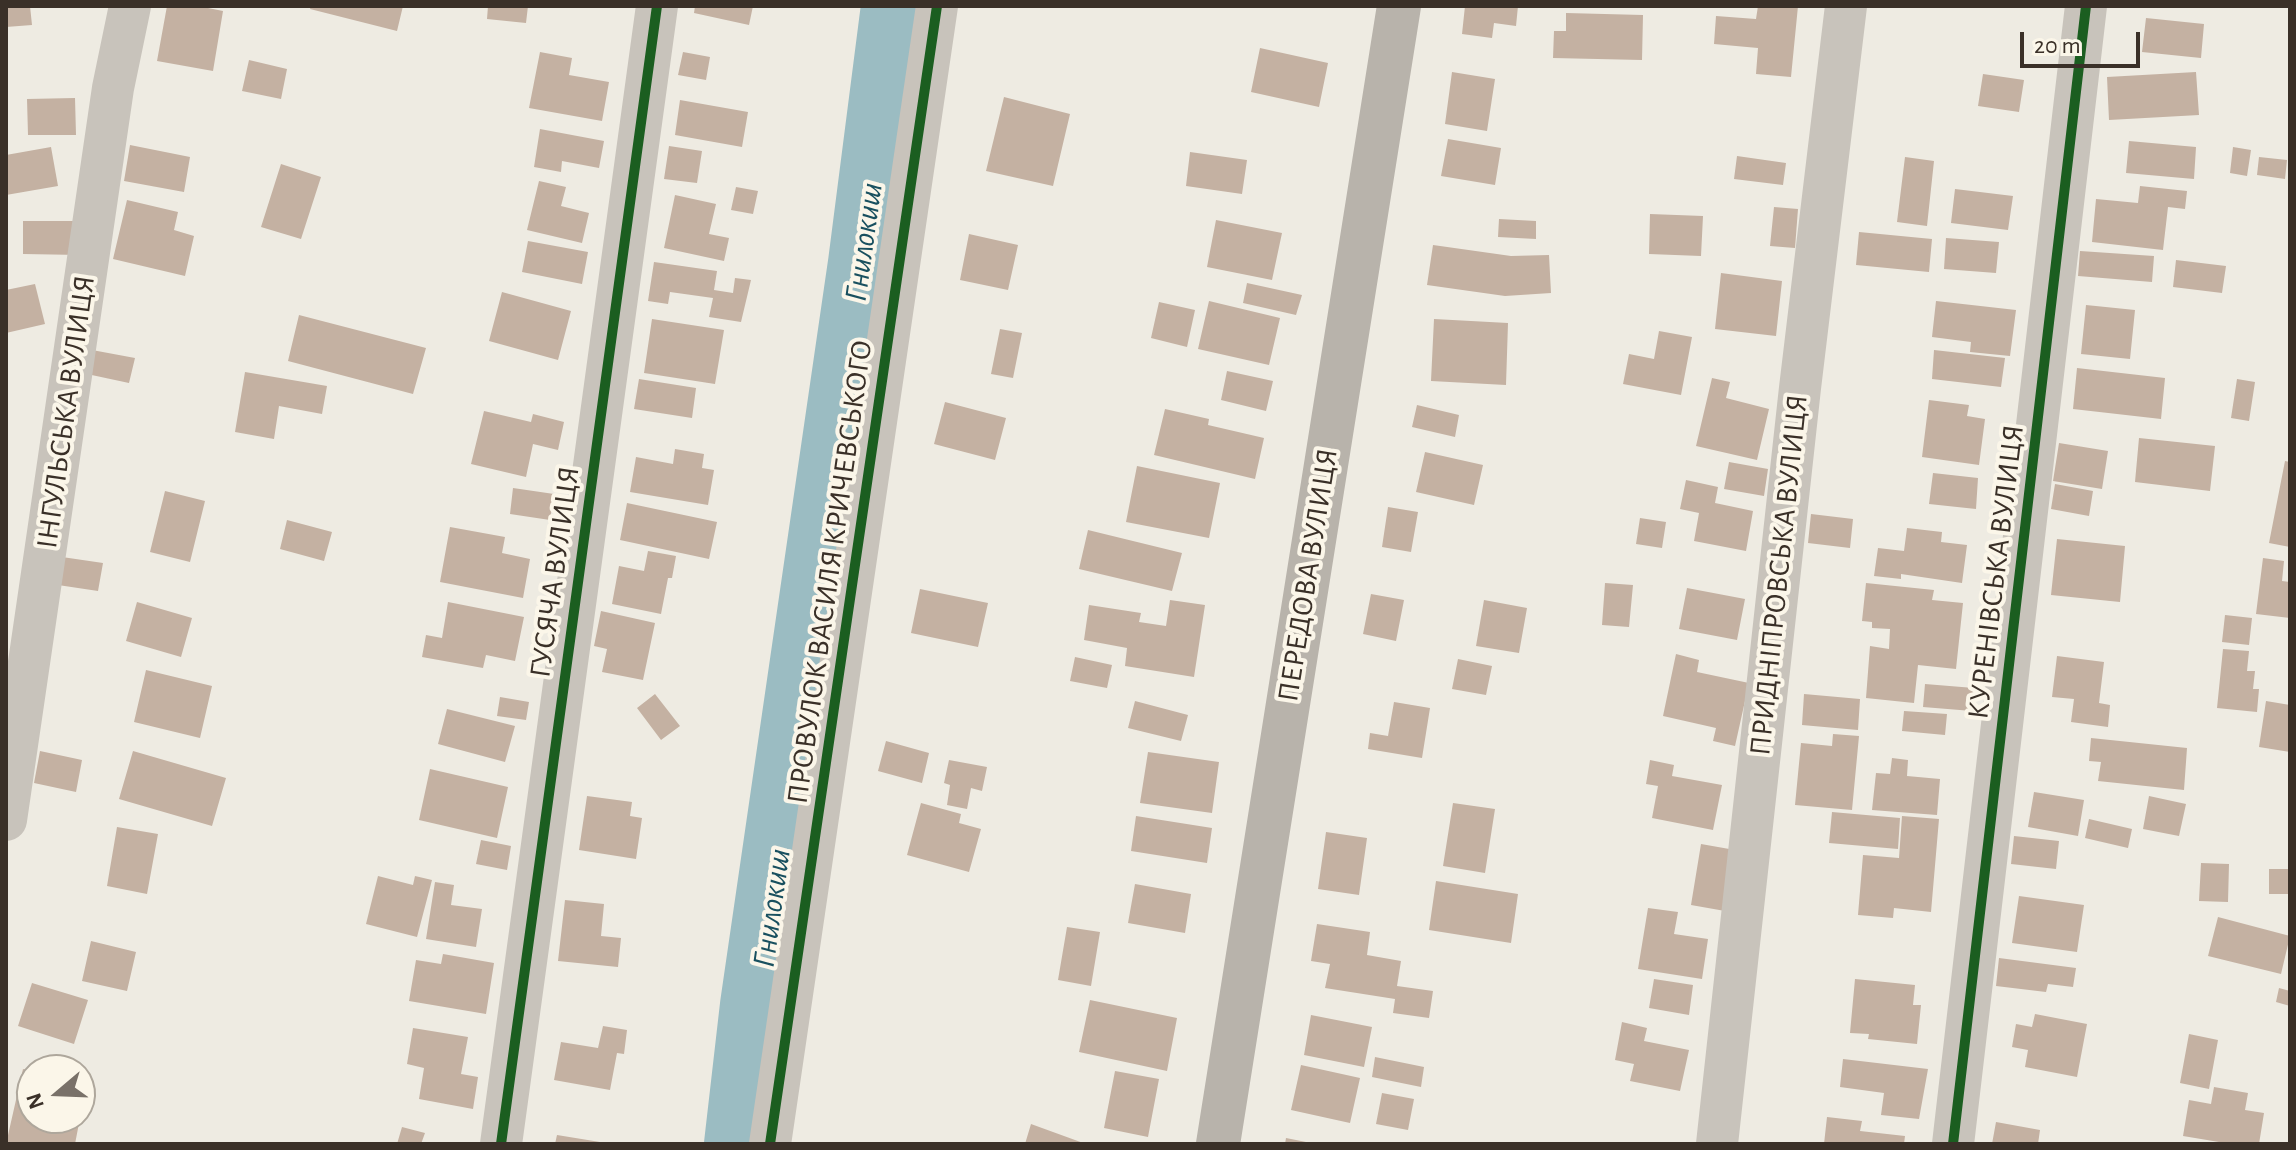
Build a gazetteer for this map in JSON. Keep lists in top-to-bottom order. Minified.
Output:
{"streets":{"main road":["ПЕРЕДОВА ВУЛИЦЯ"],"street":["ІНГУЛЬСЬКА ВУЛИЦЯ","ГУСЯЧА ВУЛИЦЯ","ПРОВУЛОК ВАСИЛЯ КРИЧЕВСЬКОГО","КУРЕНІВСЬКА ВУЛИЦЯ","ПРИДНІПРОВСЬКА ВУЛИЦЯ"]},"water":["Гнилокиш"],"scale_bar":"20 m","north":"left"}
